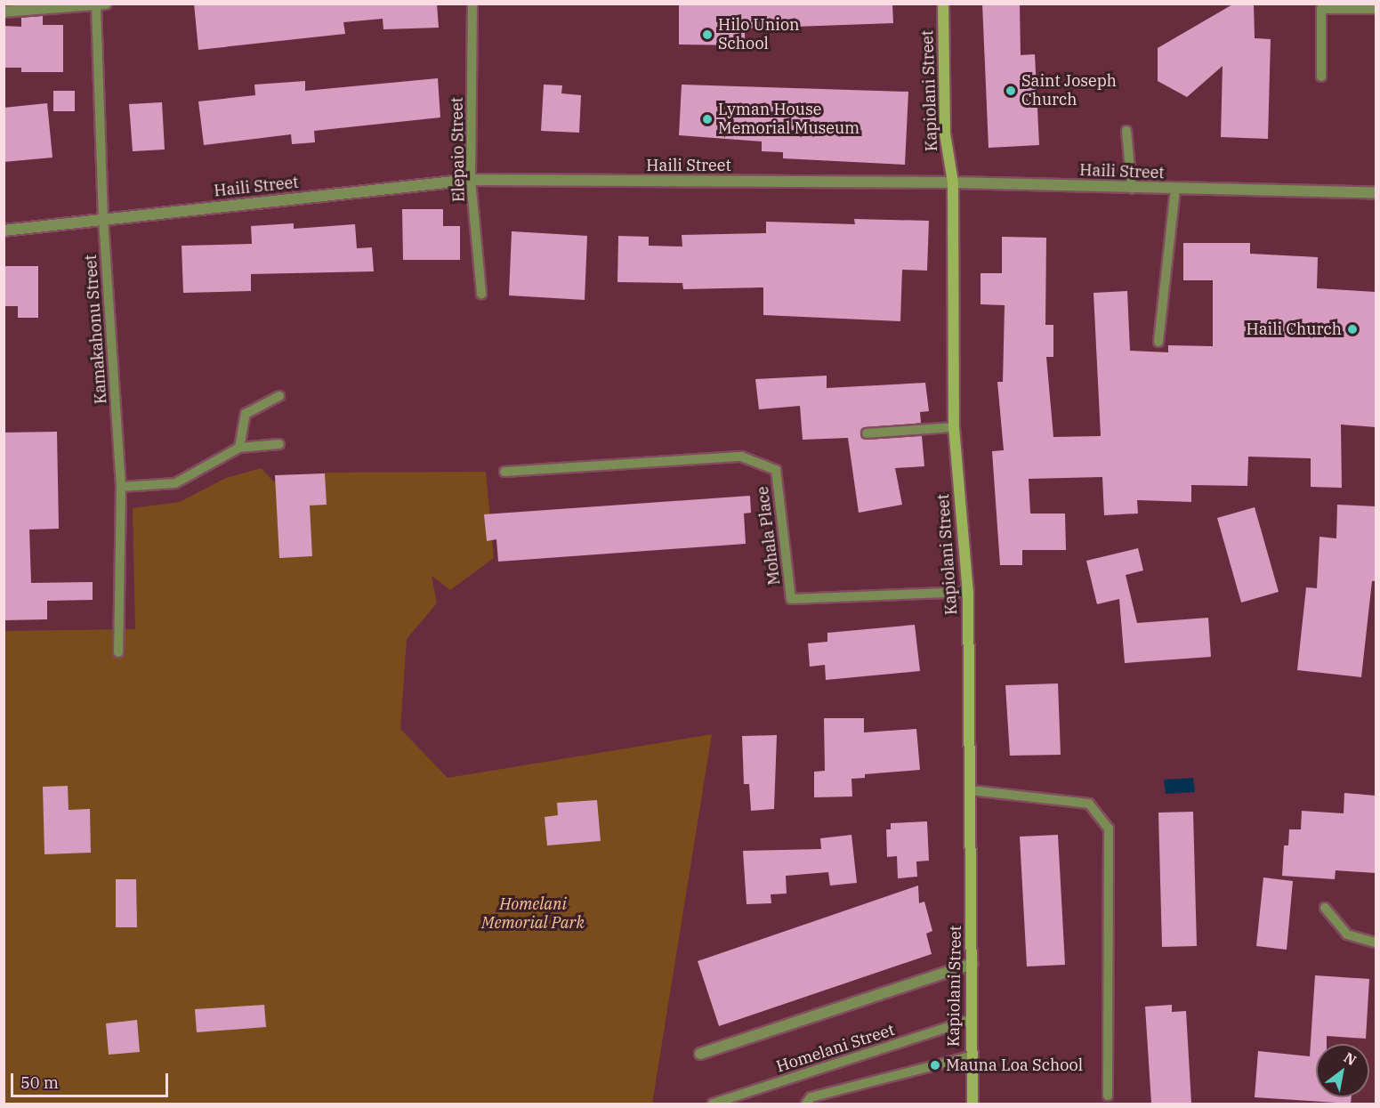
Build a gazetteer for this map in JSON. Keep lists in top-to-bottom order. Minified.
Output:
{"streets":{"street":["Kapiolani Street","Haili Street"],"lane":["Elepaio Street","Kamakahonu Street","Mohala Place","Homelani Street"]},"crossings":[["Kapiolani Street","Haili Street"],["Kapiolani Street","Mohala Place"],["Kapiolani Street","Homelani Street"],["Elepaio Street","Haili Street"],["Haili Street","Kamakahonu Street"]],"parks":["Homelani Memorial Park"],"places":["Hilo Union School","Saint Joseph Church","Lyman House Memorial Museum","Haili Church","Mauna Loa School"],"scale_bar":"50 m","north":"top right"}
